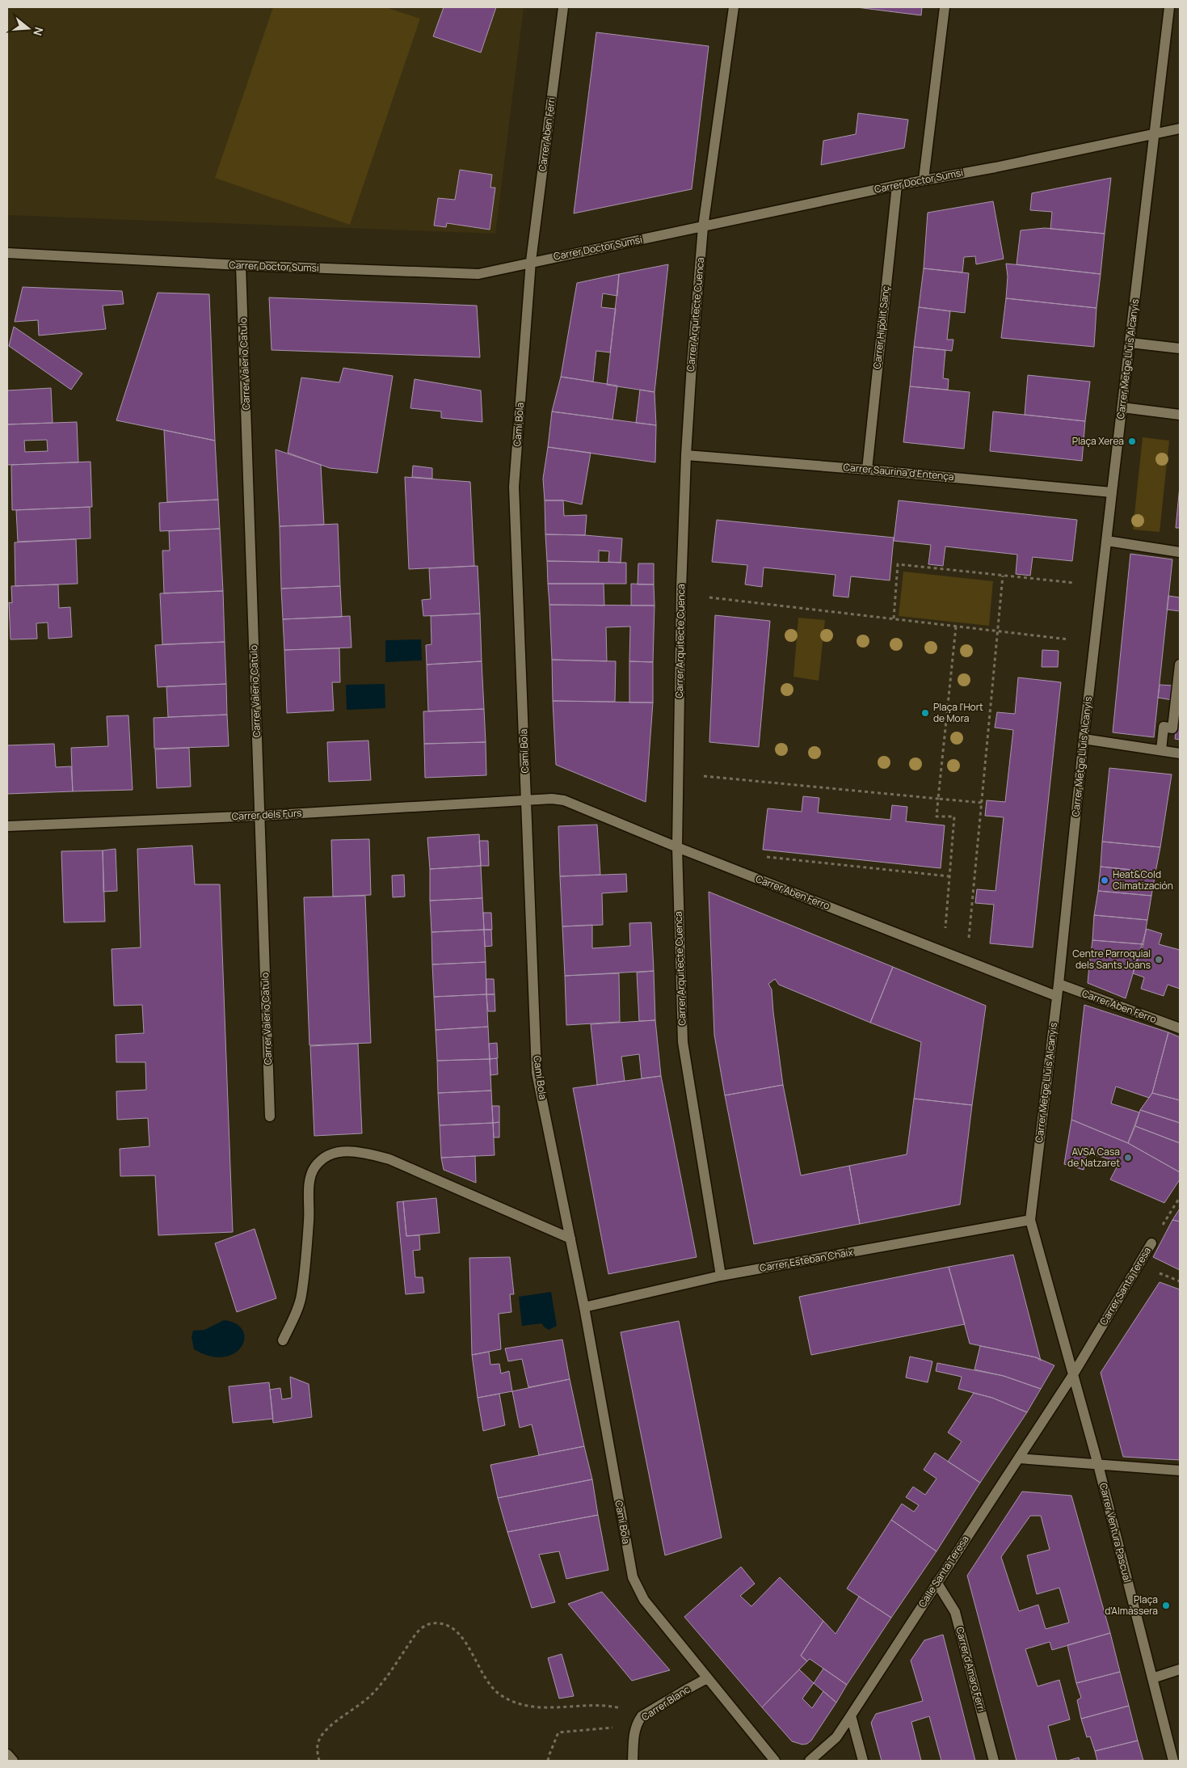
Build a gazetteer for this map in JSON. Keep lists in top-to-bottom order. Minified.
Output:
{"streets":{"street":["Carrer Aben Ferri","Carrer Doctor Sumsi","Carrer Arquitecte Cuenca","Carrer Hipòlit Sanç","Carrer Metge Lluís Alcanyís","Carrer Valerio Catulo","Camí Bola","Carrer Saurina d'Entença","Carrer dels Furs","Carrer Aben Ferro","Carrer Esteban Chaix","Carrer Santa Teresa","Carrer Ventura Pascual","Calle Santa Teresa","Carrer d'Amaro Ferri","Carrer Blanc"]},"crossings":[["Carrer Aben Ferri","Carrer Doctor Sumsi"],["Carrer Aben Ferri","Camí Bola"],["Carrer Doctor Sumsi","Carrer Arquitecte Cuenca"],["Carrer Doctor Sumsi","Carrer Hipòlit Sanç"],["Carrer Doctor Sumsi","Carrer Metge Lluís Alcanyís"],["Carrer Doctor Sumsi","Carrer Valerio Catulo"],["Carrer Doctor Sumsi","Camí Bola"],["Carrer Arquitecte Cuenca","Carrer Saurina d'Entença"],["Carrer Arquitecte Cuenca","Carrer Aben Ferro"],["Carrer Arquitecte Cuenca","Carrer Esteban Chaix"],["Carrer Hipòlit Sanç","Carrer Saurina d'Entença"],["Carrer Metge Lluís Alcanyís","Carrer Saurina d'Entença"],["Carrer Metge Lluís Alcanyís","Carrer Aben Ferro"],["Carrer Metge Lluís Alcanyís","Carrer Esteban Chaix"],["Carrer Metge Lluís Alcanyís","Carrer Santa Teresa"],["Carrer Metge Lluís Alcanyís","Carrer Ventura Pascual"],["Carrer Metge Lluís Alcanyís","Calle Santa Teresa"],["Carrer Valerio Catulo","Carrer dels Furs"],["Camí Bola","Carrer dels Furs"],["Camí Bola","Carrer Aben Ferro"],["Camí Bola","Carrer Esteban Chaix"],["Camí Bola","Carrer Blanc"],["Carrer dels Furs","Carrer Aben Ferro"],["Carrer Santa Teresa","Carrer Ventura Pascual"],["Carrer Santa Teresa","Calle Santa Teresa"],["Carrer Ventura Pascual","Calle Santa Teresa"],["Calle Santa Teresa","Carrer d'Amaro Ferri"]],"places":["Plaça Xerea","Plaça l'Hort de Mora","Heat&Cold Climatización","Centre Parroquial dels Sants Joans","AVSA Casa de Natzaret","Plaça d'Almàssera"],"north":"right"}
